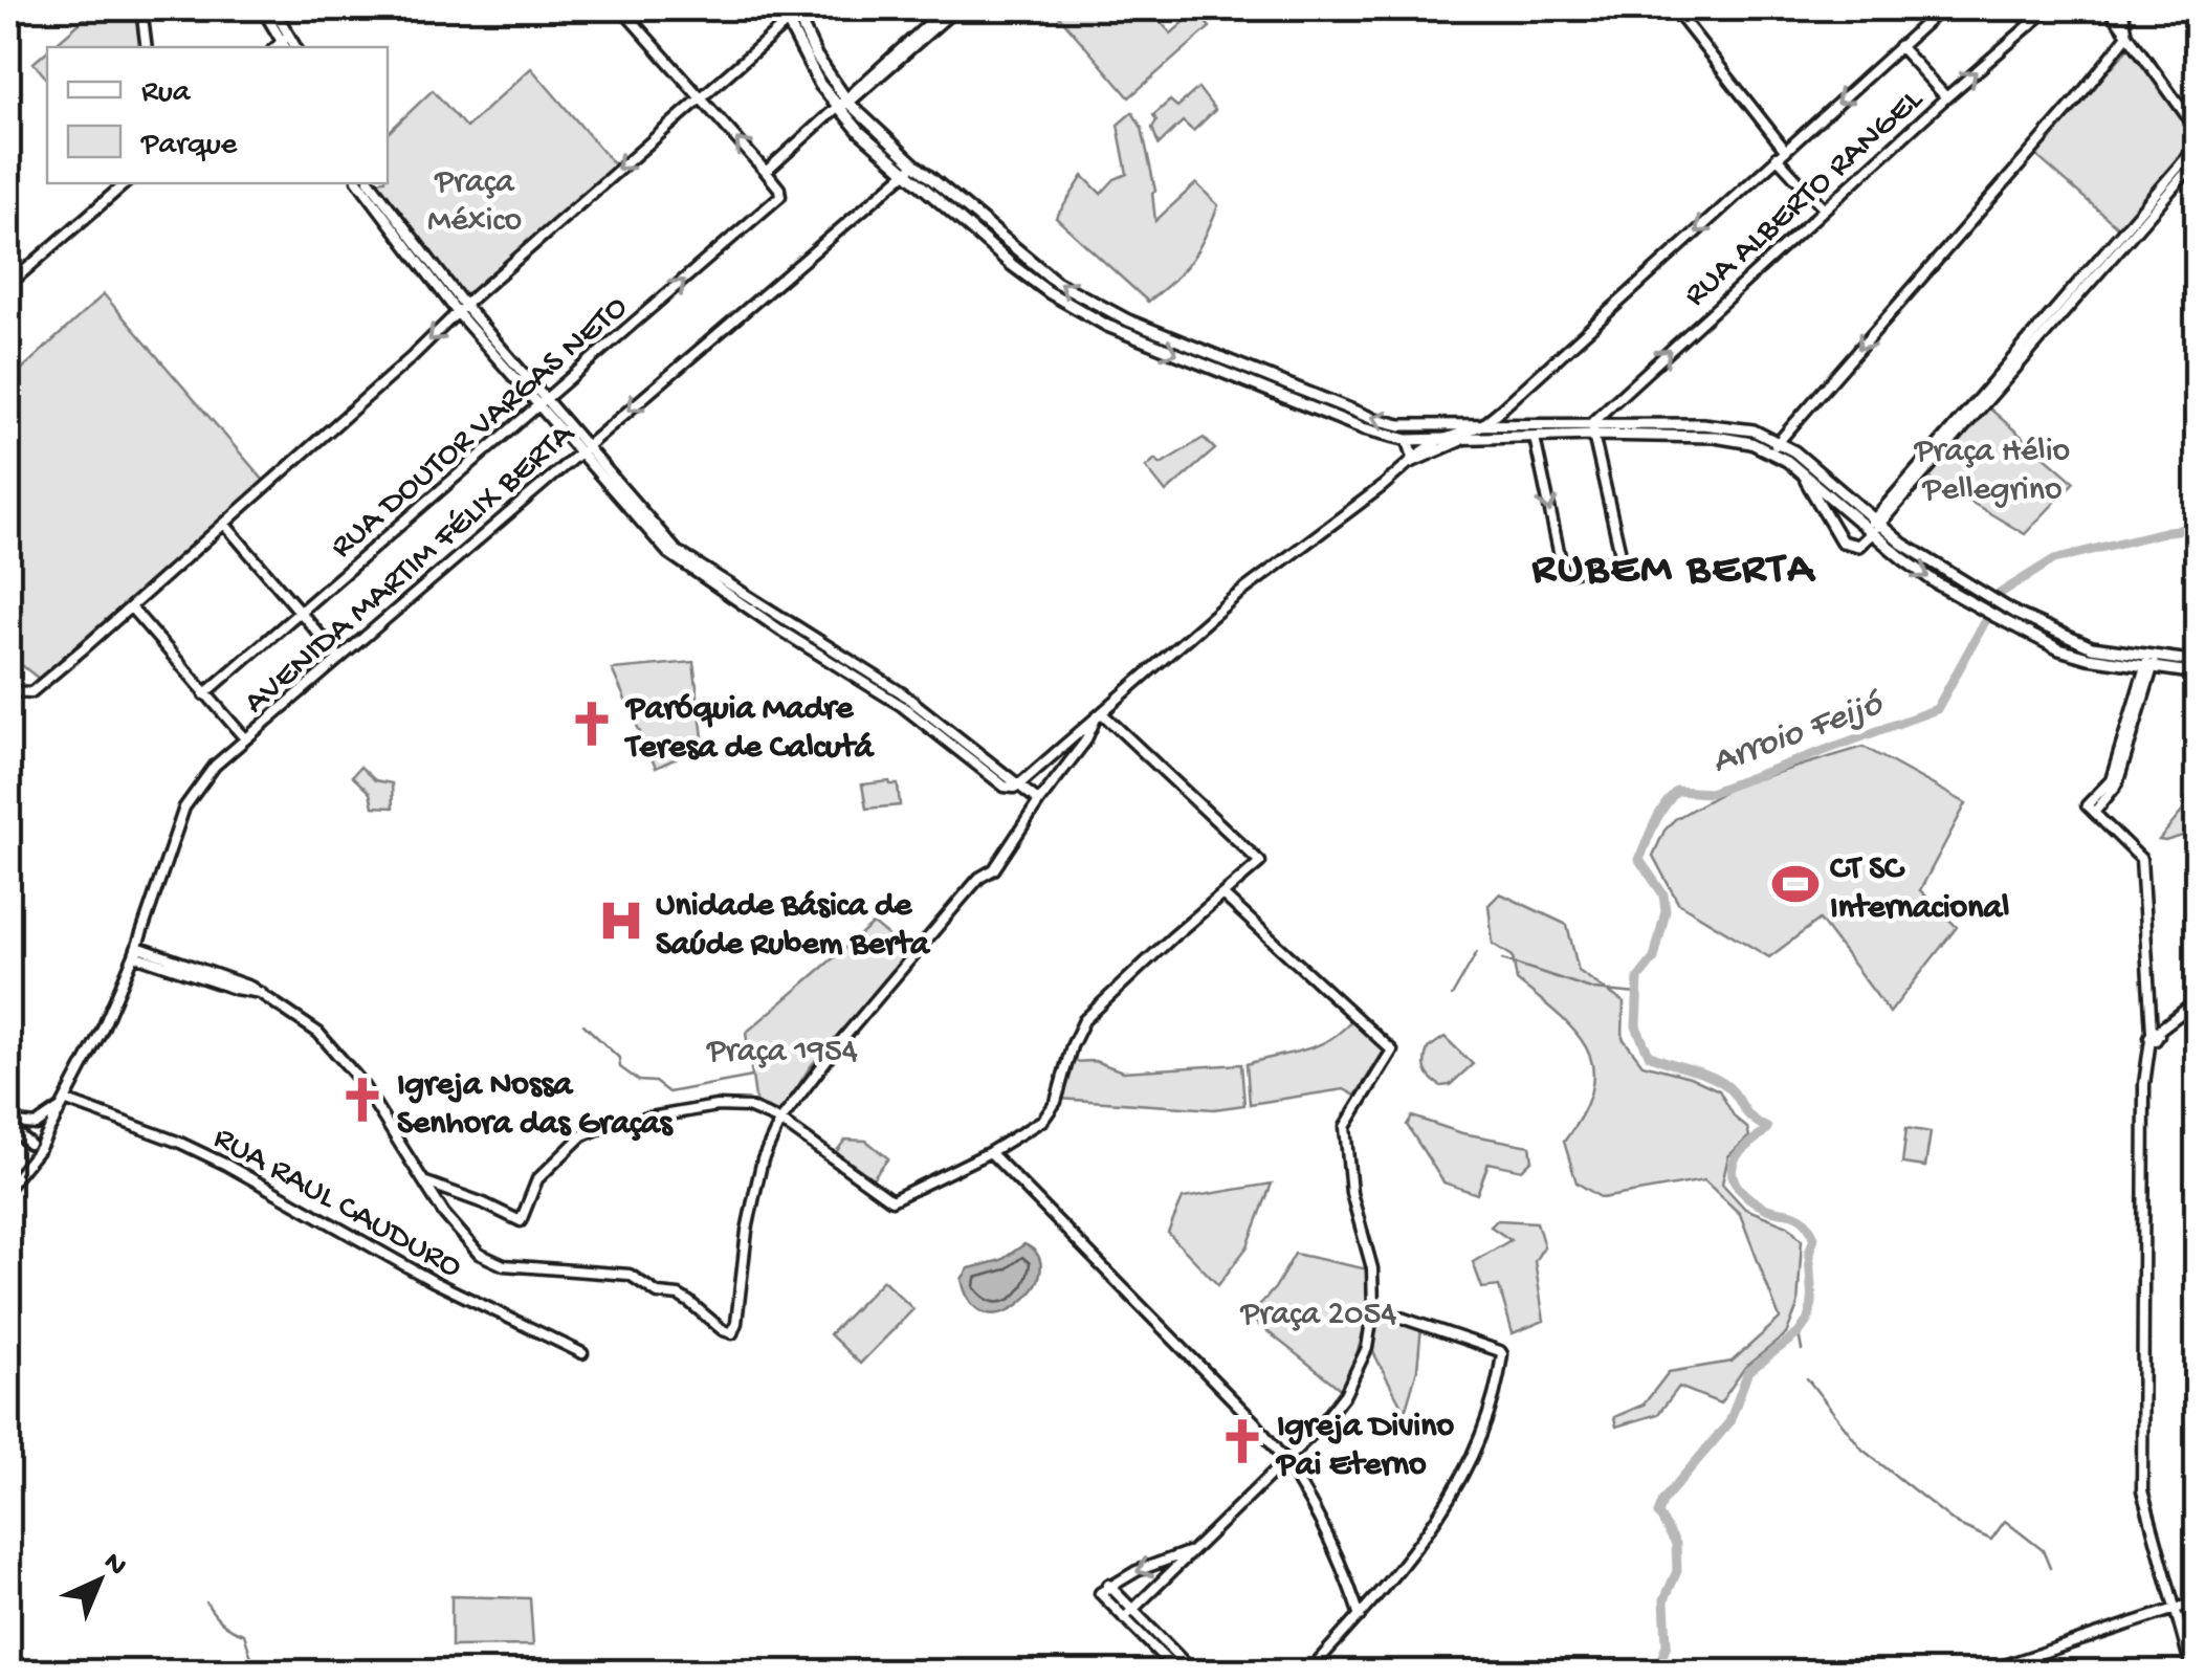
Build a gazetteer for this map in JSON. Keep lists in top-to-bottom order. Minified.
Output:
{"streets":{"street":["RUA ALBERTO RANGEL","RUA DOUTOR VARGAS NETO","AVENIDA MARTIM FÉLIX BERTA","RUA RAUL CAUDURO"]},"crossings":[["AVENIDA MARTIM FÉLIX BERTA","RUA RAUL CAUDURO"]],"one_way":["RUA DOUTOR VARGAS NETO"],"districts":["RUBEM BERTA"],"water":["Arroio Feijó"],"parks":["Praça México","Praça Hélio Pellegrino","Praça 1954","Praça 2054"],"places":{"church":["Paróquia Madre Teresa de Calcutá","Igreja Nossa Senhora das Graças","Igreja Divino Pai Eterno"],"sports":["CT SC Internacional"],"hospital":["Unidade Básica de Saúde Rubem Berta"]},"legend":["Rua","Parque"],"north":"top right"}
